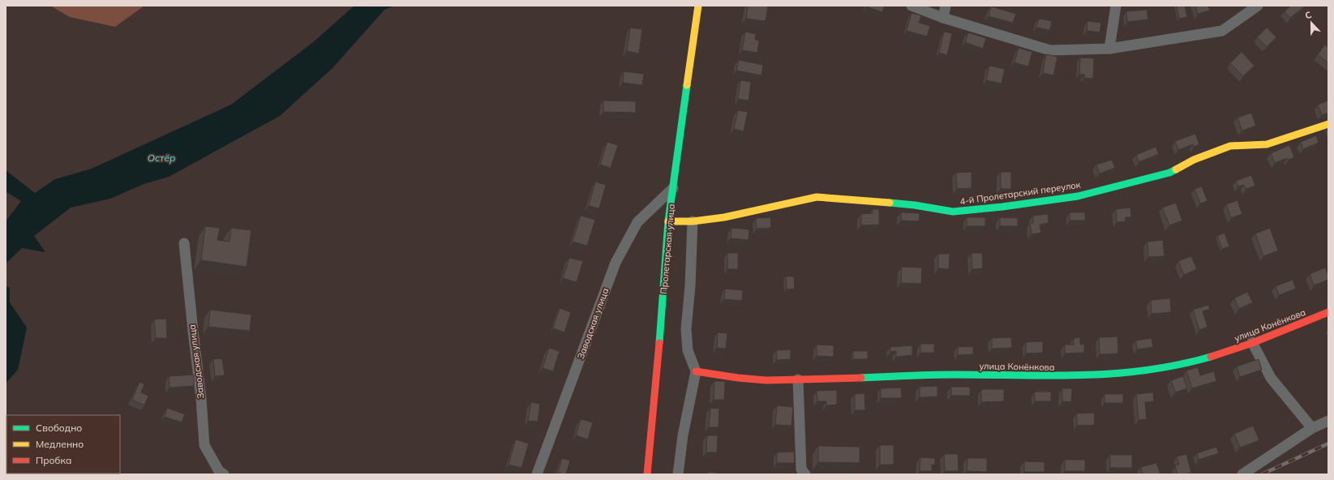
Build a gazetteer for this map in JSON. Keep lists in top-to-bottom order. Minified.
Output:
{"streets":{"street":["4-й Пролетарский переулок","Пролетарская улица","Заводская улица","улица Конёнкова"]},"crossings":[["4-й Пролетарский переулок","Пролетарская улица"],["Пролетарская улица","Заводская улица"]],"water":["Остёр"],"legend":["Свободно","Медленно","Пробка"],"north":"top"}
